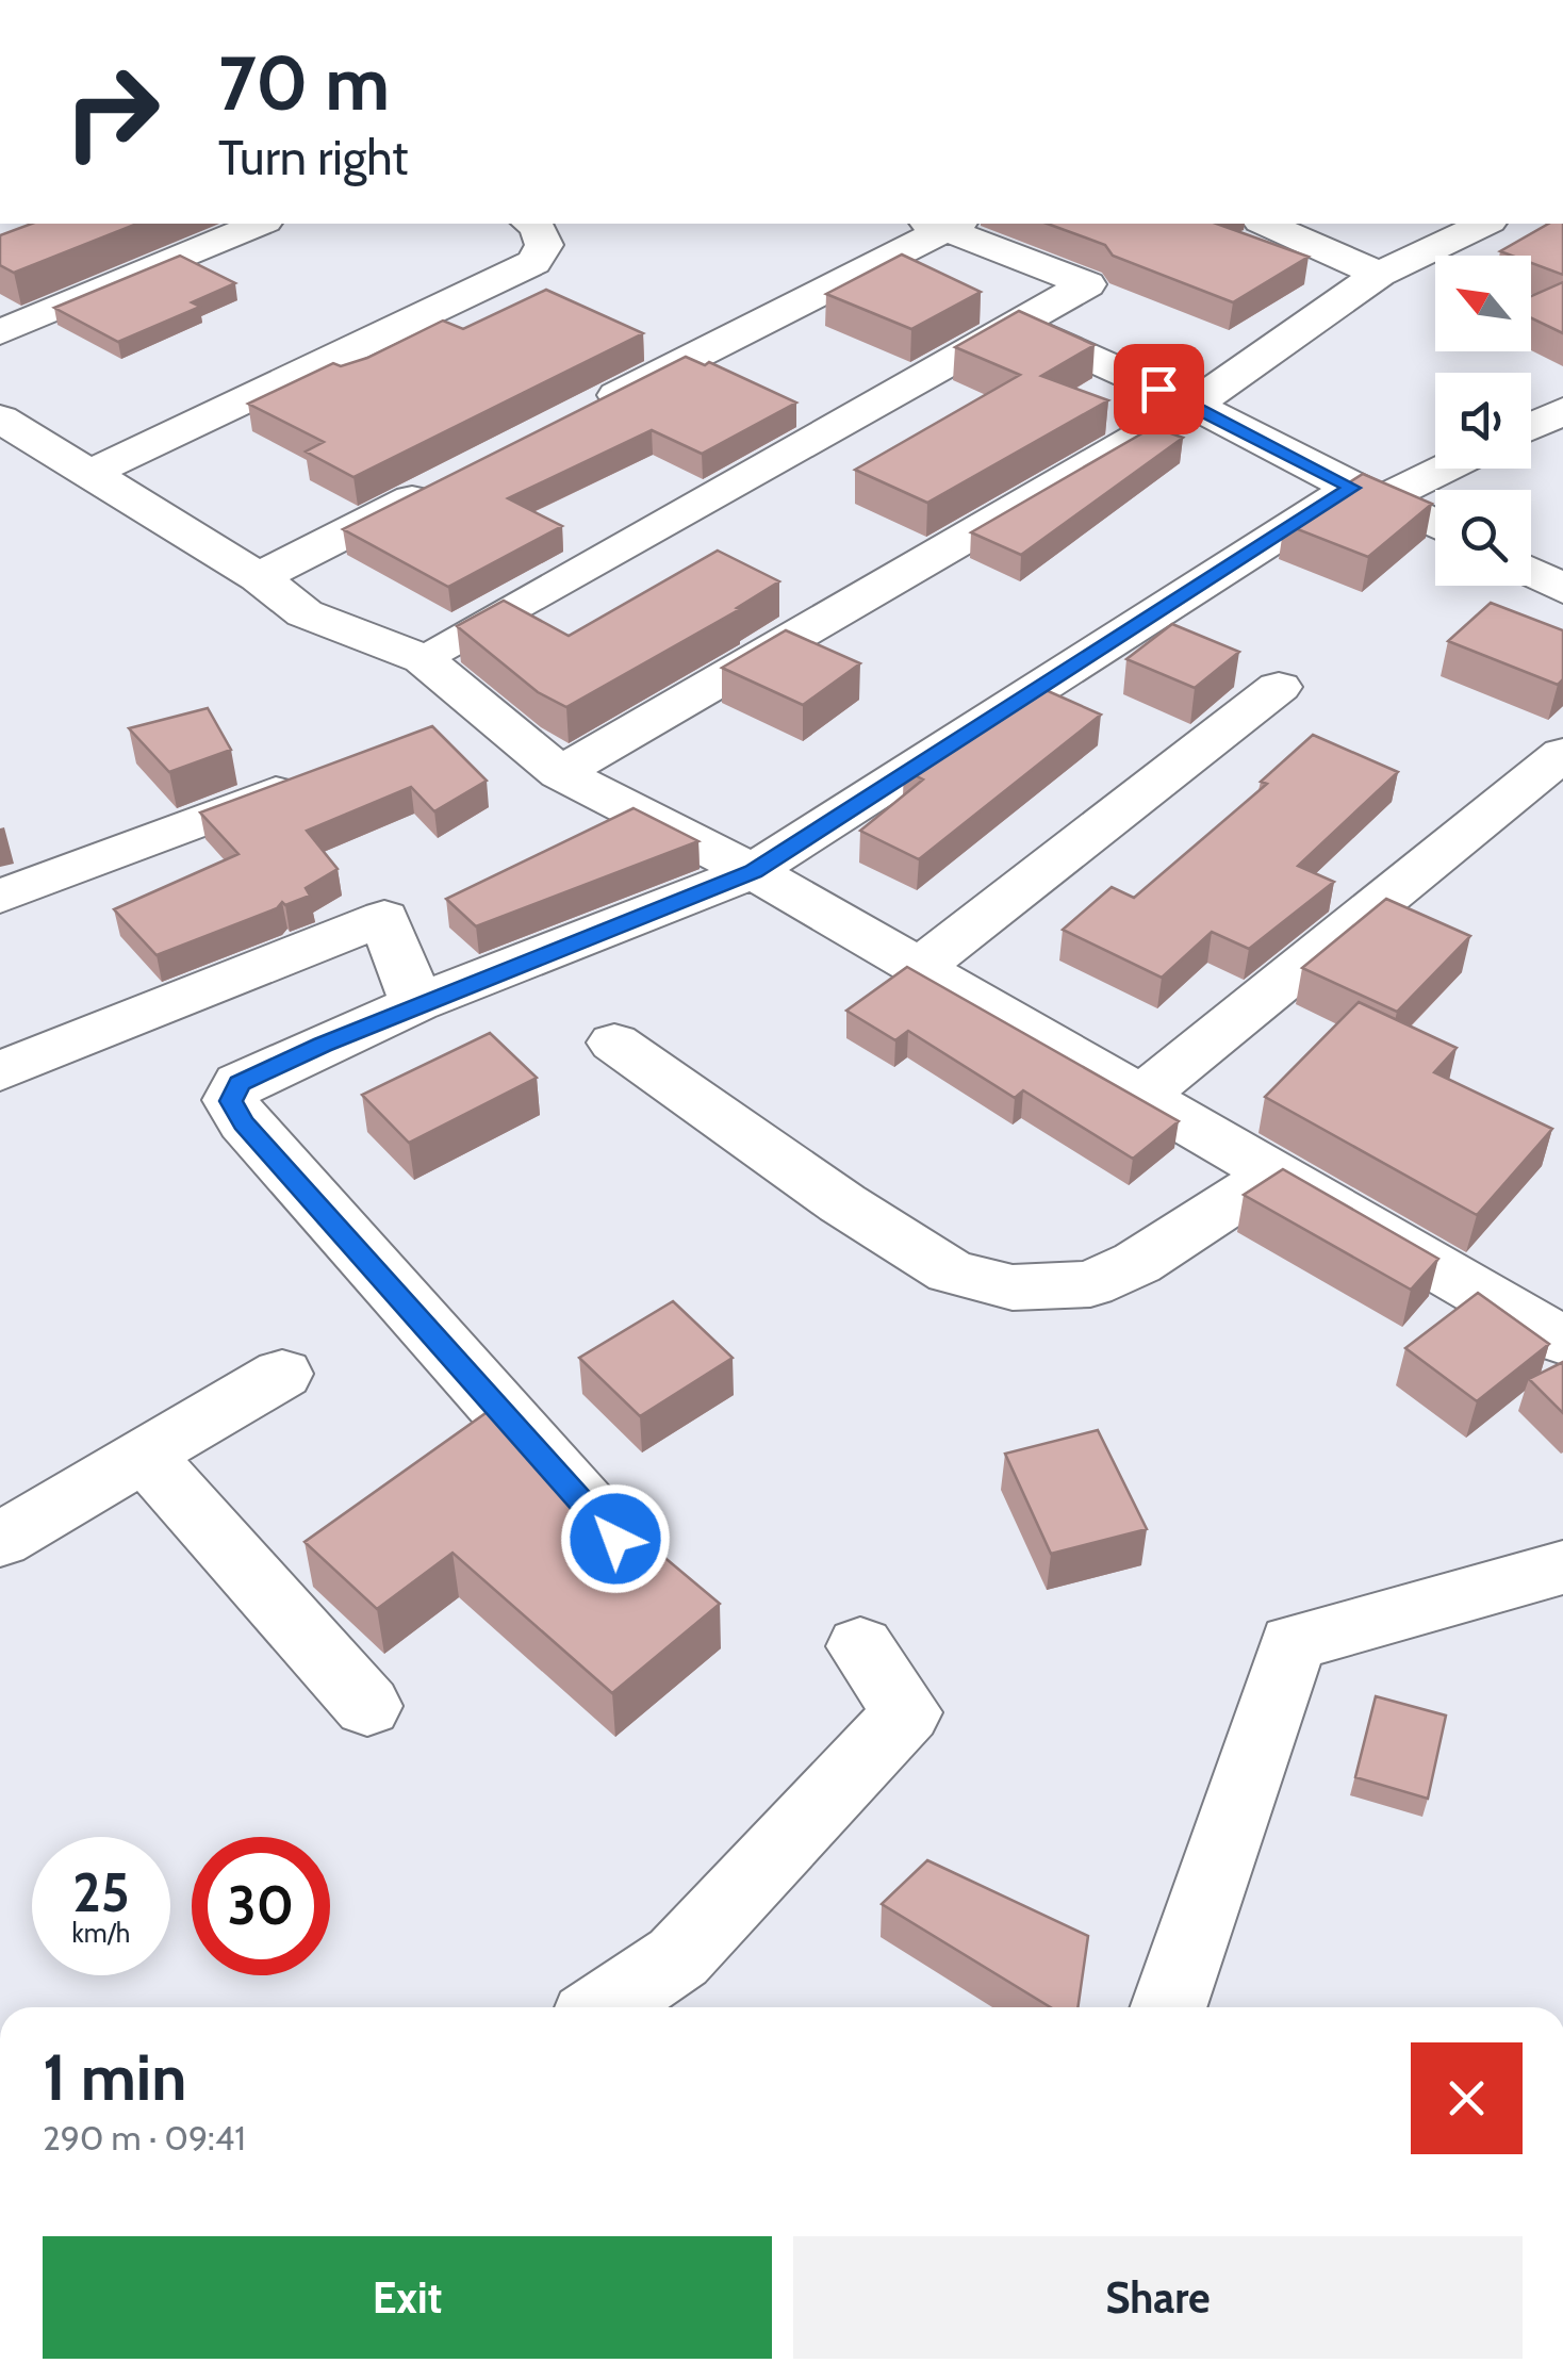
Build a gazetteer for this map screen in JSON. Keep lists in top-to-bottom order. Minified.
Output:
{"north":"top left","page":{"turn":["70 m","Turn right"],"speed":"25 km/h","limit":"30","heading":["1 min","290 m · 09:41"],"buttons":["Exit","Share"]}}
